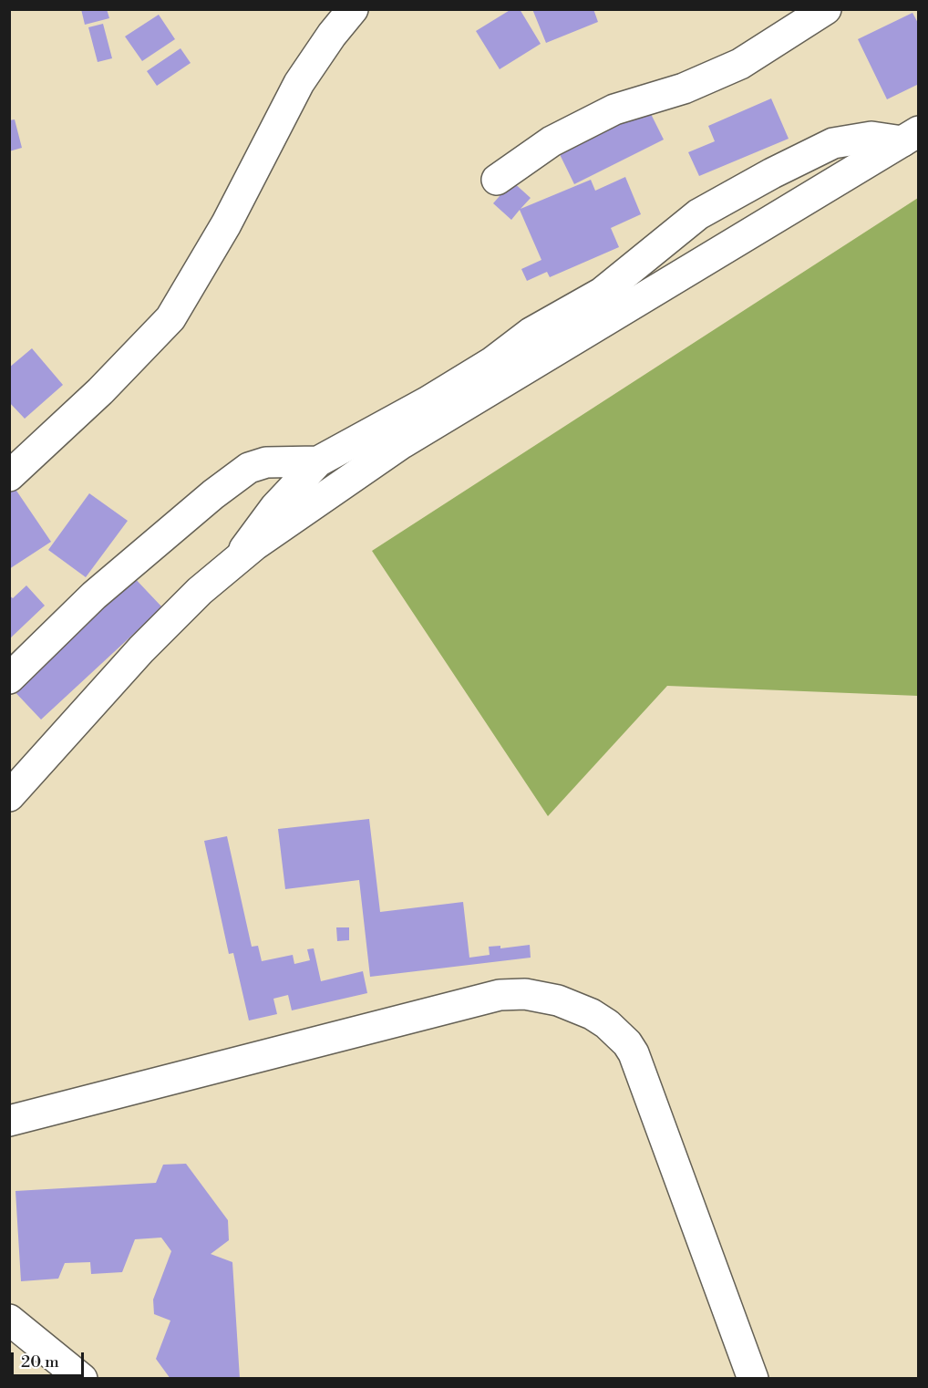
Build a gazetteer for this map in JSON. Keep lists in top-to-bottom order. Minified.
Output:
{"scale_bar":"20 m"}
